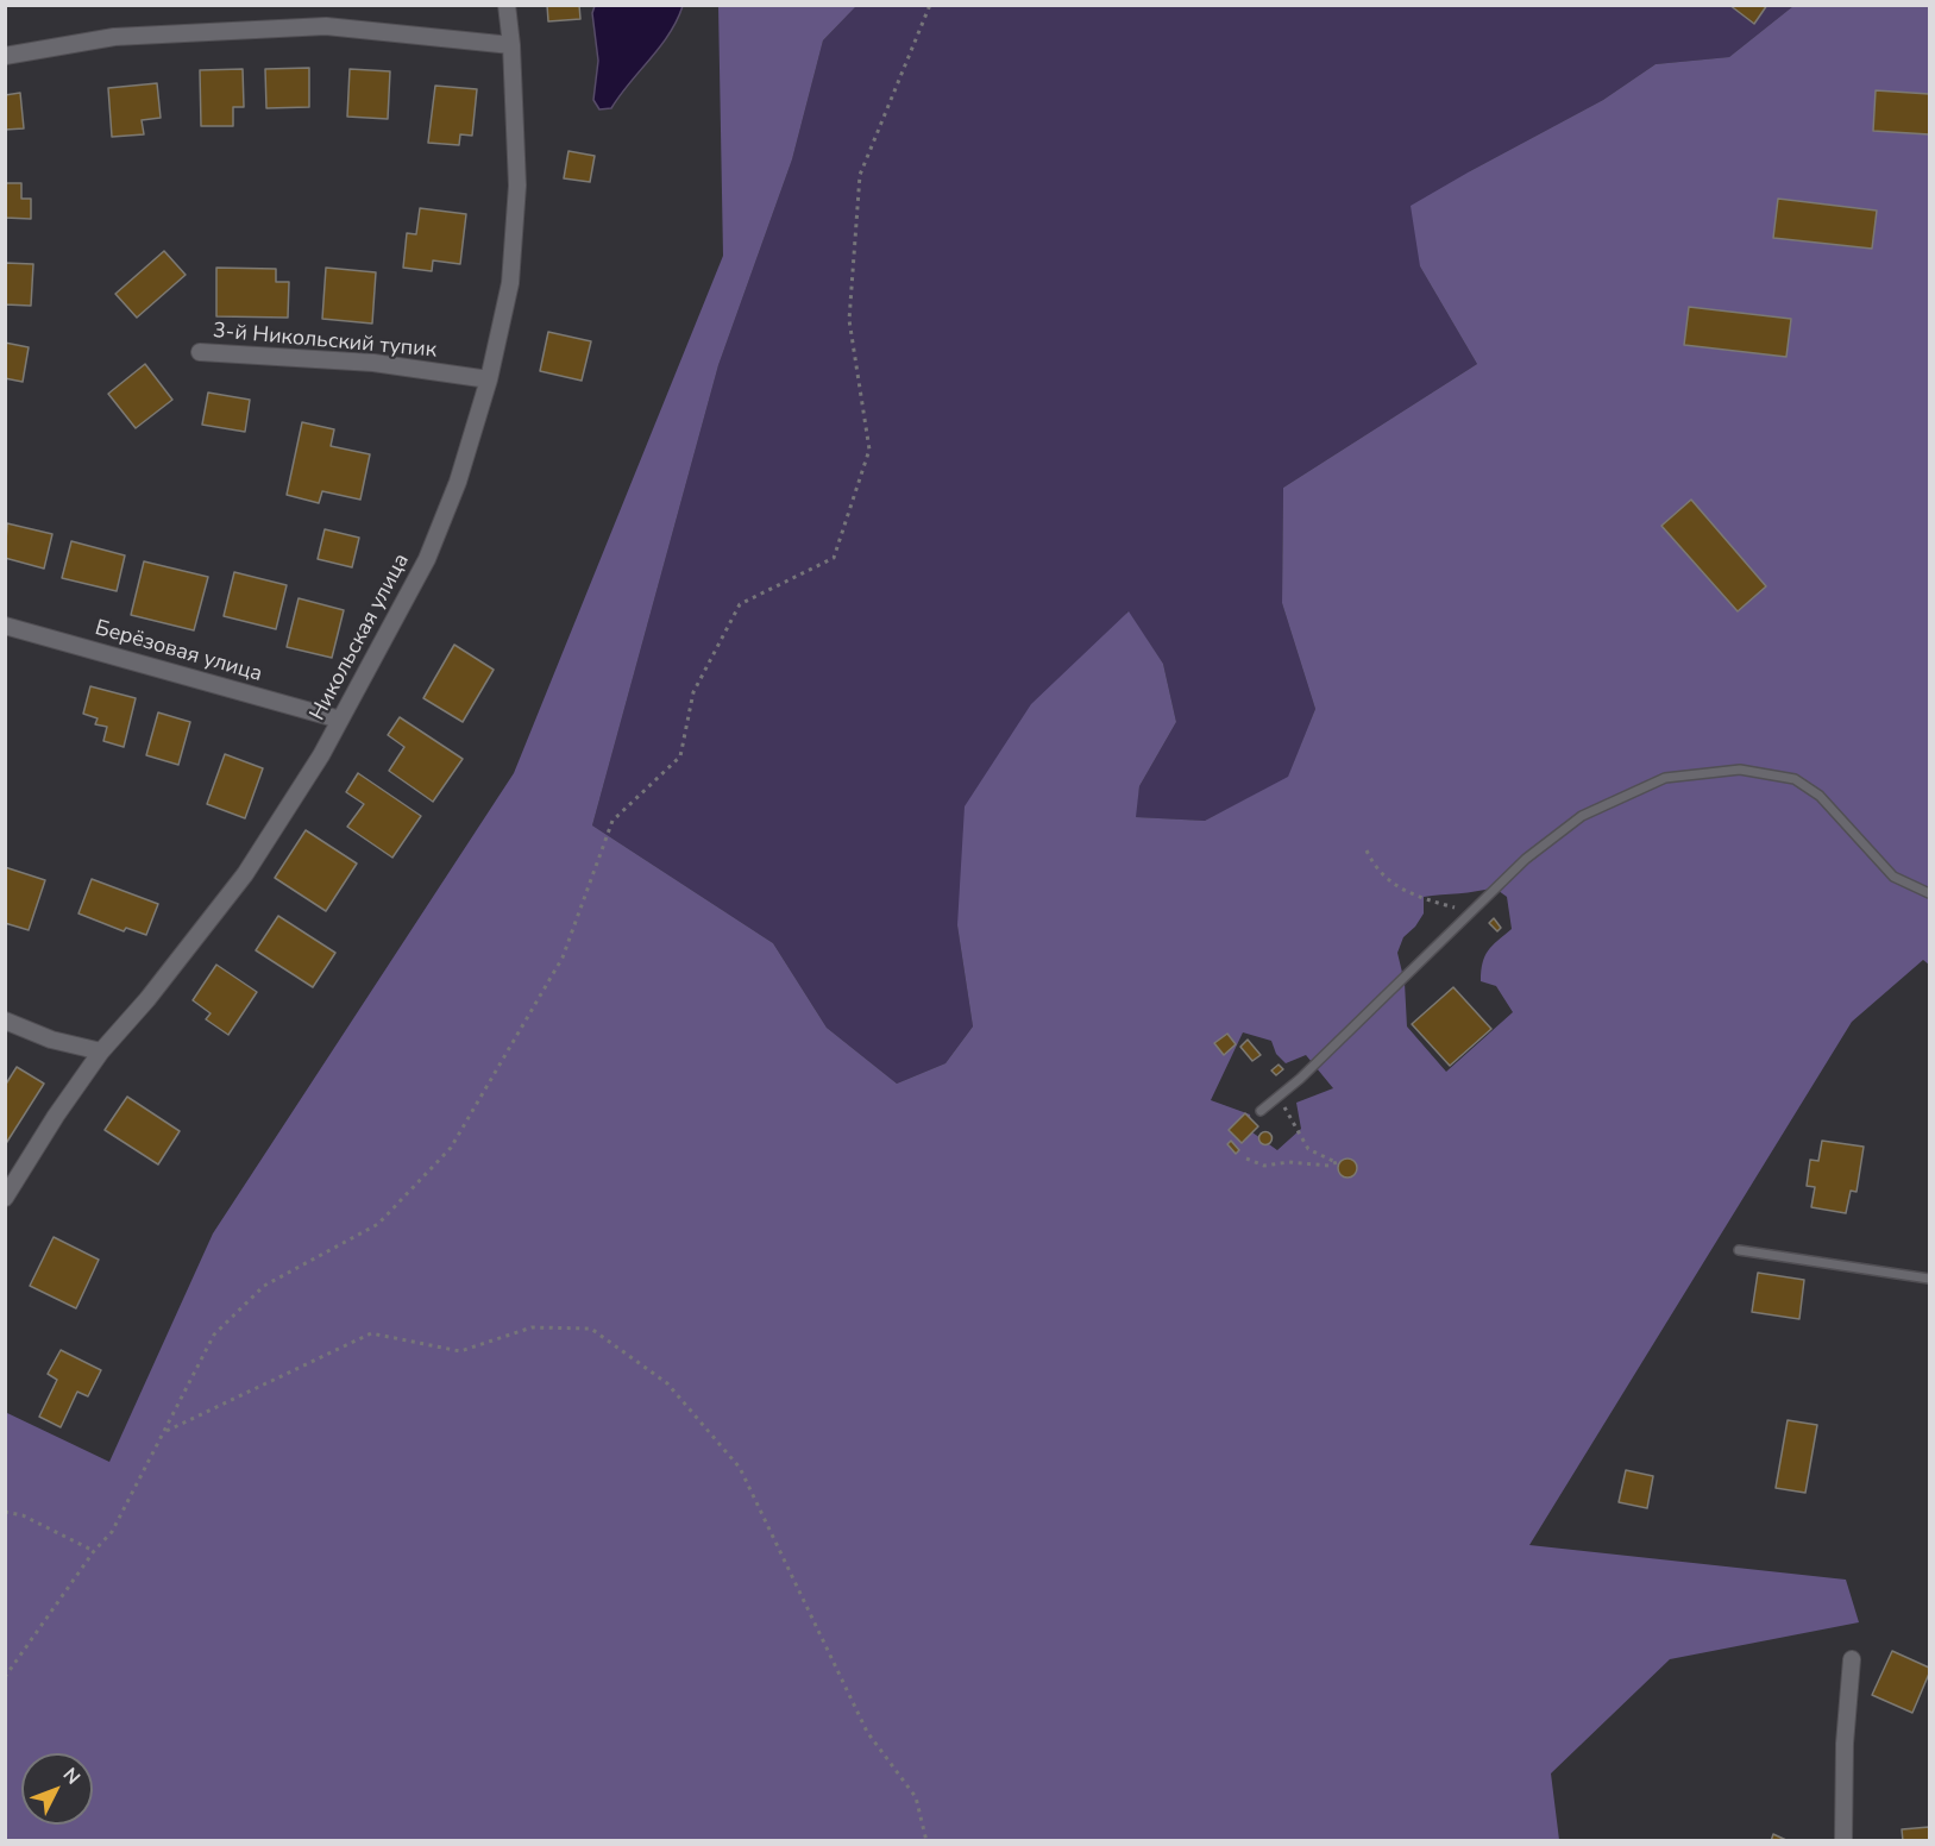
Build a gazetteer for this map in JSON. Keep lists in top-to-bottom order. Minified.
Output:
{"streets":{"street":["3-й Никольский тупик","Никольская улица","Берёзовая улица"]},"crossings":[["3-й Никольский тупик","Никольская улица"],["Никольская улица","Берёзовая улица"]],"north":"top right"}
